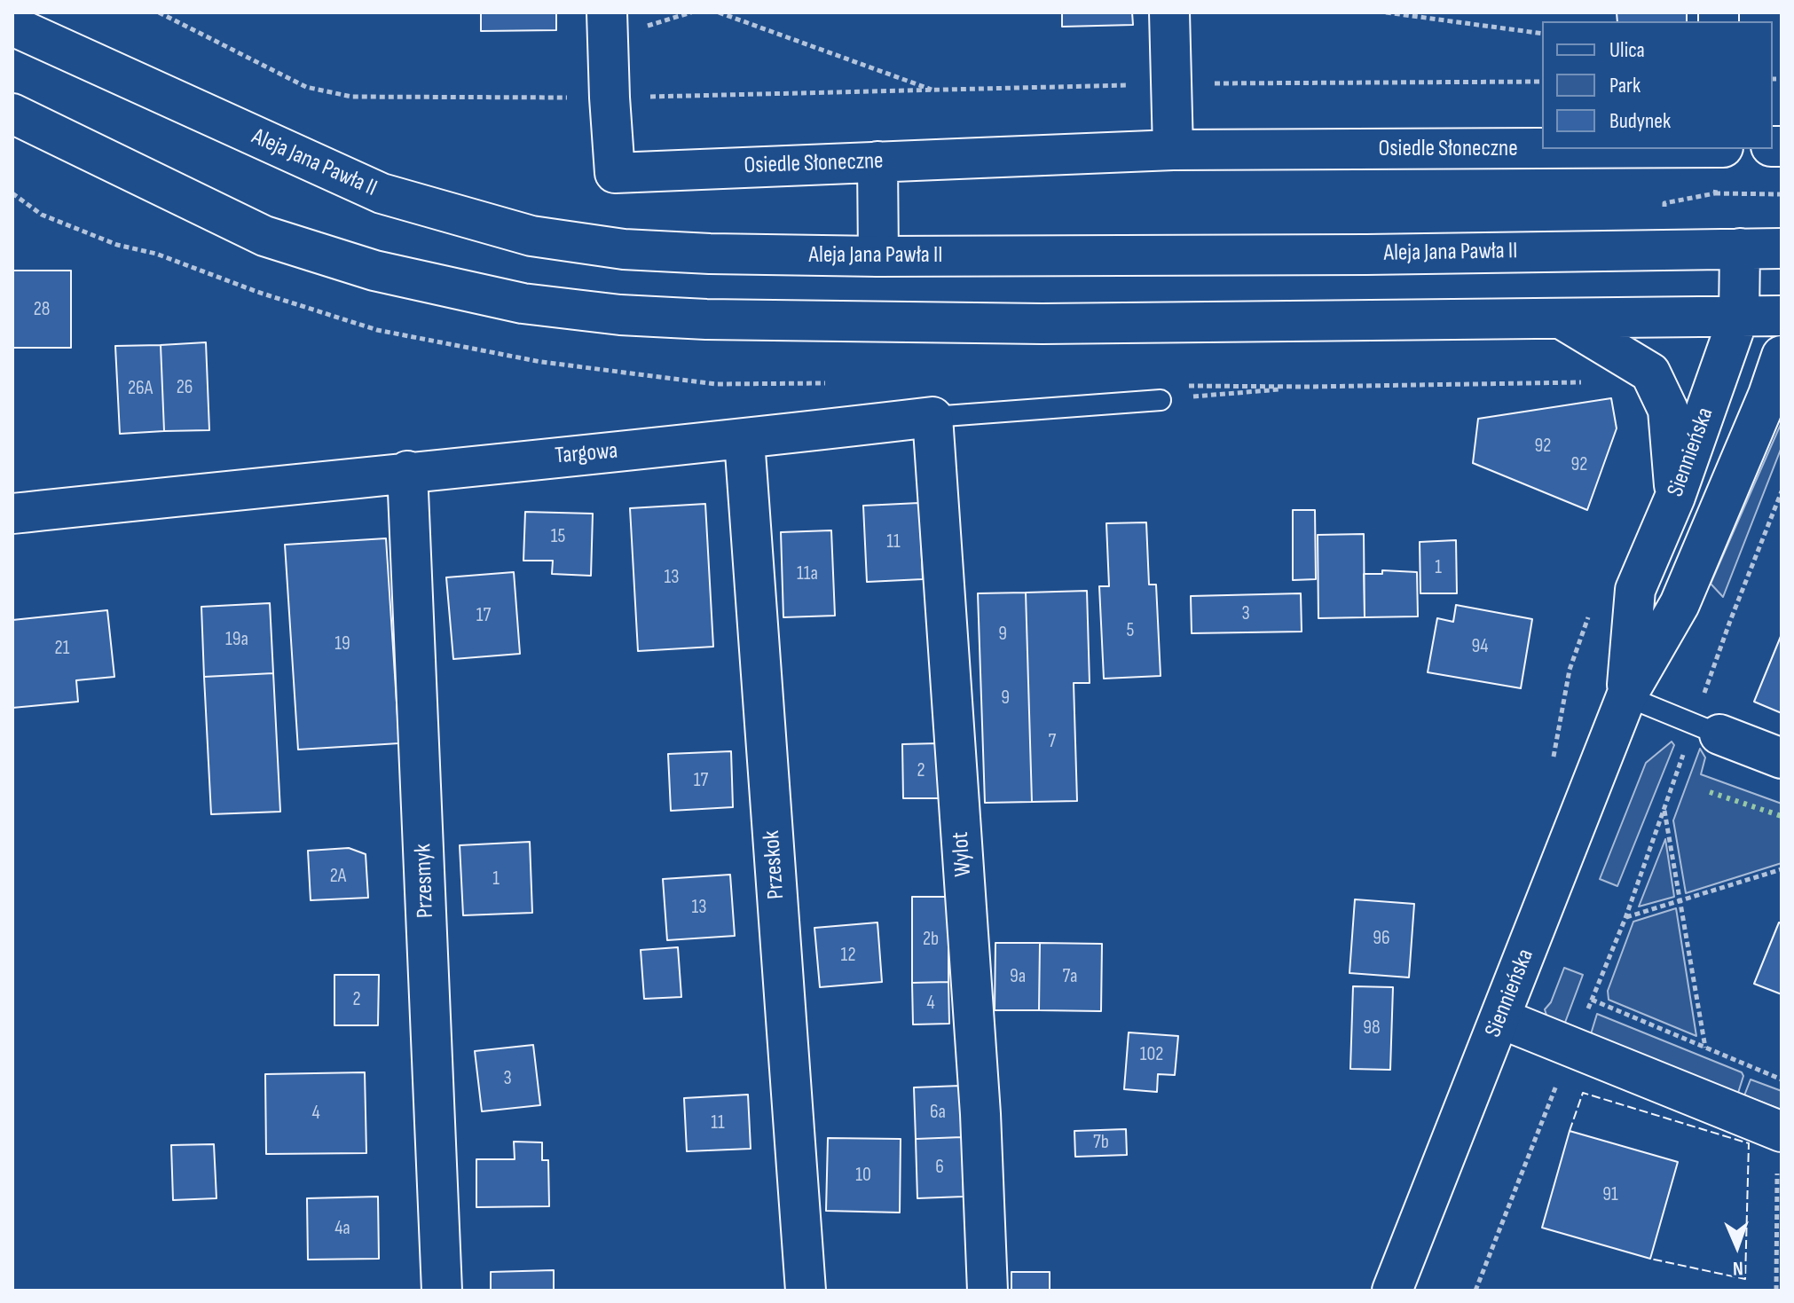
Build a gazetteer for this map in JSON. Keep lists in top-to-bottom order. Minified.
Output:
{"streets":{"street":["Osiedle Słoneczne","Aleja Jana Pawła II","Siennieńska","Targowa","Wylot","Przeskok","Przesmyk"]},"crossings":[["Aleja Jana Pawła II","Siennieńska"],["Targowa","Wylot"],["Targowa","Przeskok"],["Targowa","Przesmyk"]],"house_numbers":["28","26","26A","92","92","15","11","1","11a","13","3","17","5","9","19a","19","94","21","9","7","2","17","2A","1","13","96","2b","12","9a","7a","2","4","98","102","3","6a","4","11","7b","6","10","91","4a"],"legend":["Ulica","Park","Budynek"],"north":"bottom"}
